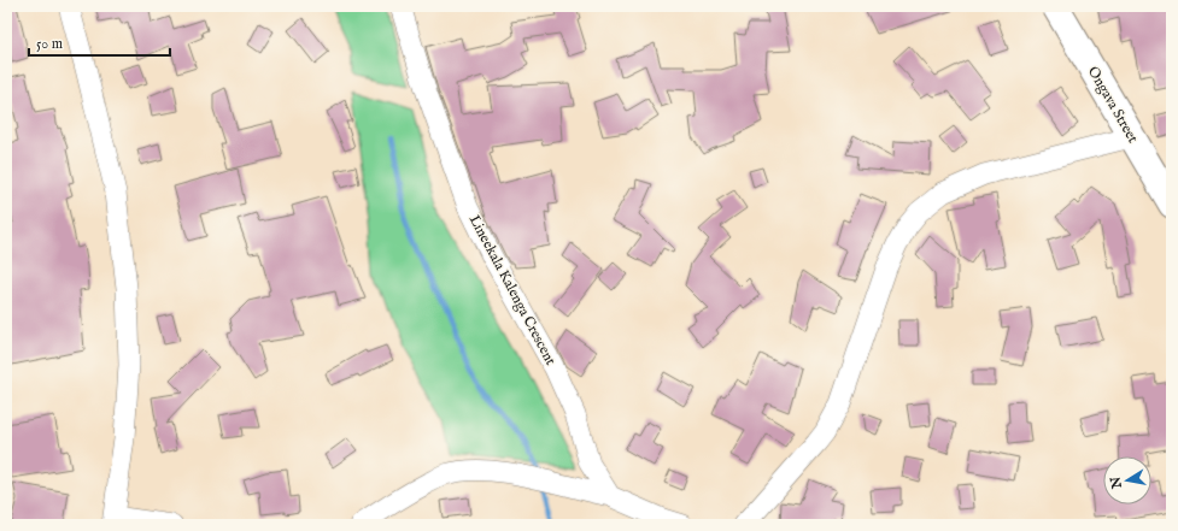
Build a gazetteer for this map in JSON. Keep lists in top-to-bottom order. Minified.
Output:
{"streets":{"street":["Ongava Street","Lineekala Kalenga Crescent"]},"scale_bar":"50 m","north":"left"}
